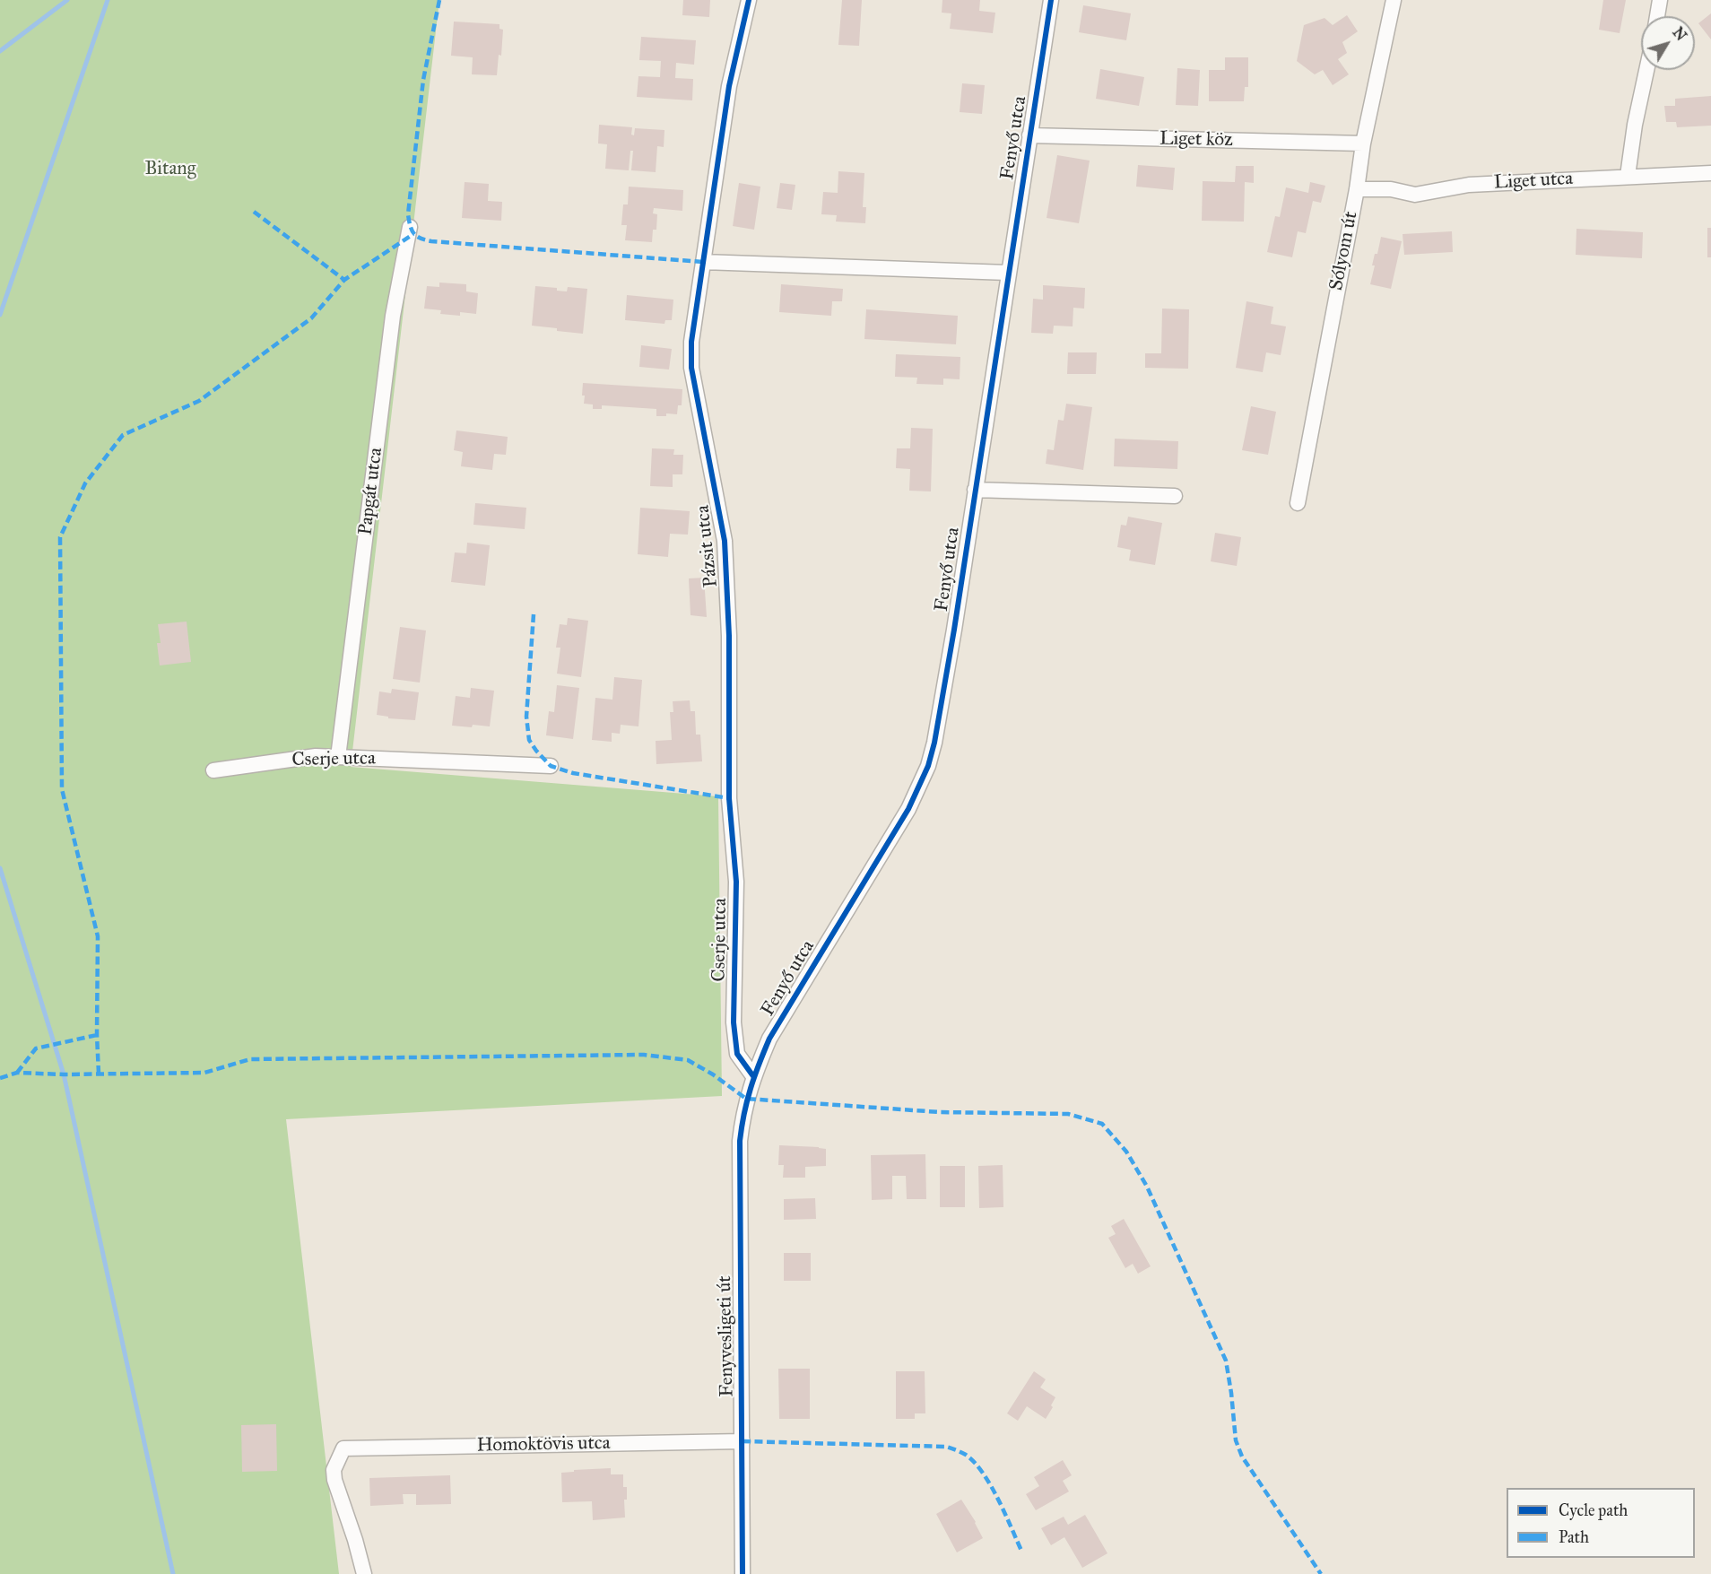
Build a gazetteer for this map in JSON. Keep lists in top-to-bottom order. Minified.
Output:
{"streets":{"street":["Fenyő utca","Liget köz","Liget utca","Sólyom út","Papgát utca","Pázsit utca","Cserje utca","Fenyvesligeti út","Homoktövis utca"]},"crossings":[["Fenyő utca","Liget köz"],["Fenyő utca","Cserje utca"],["Fenyő utca","Fenyvesligeti út"],["Liget köz","Sólyom út"],["Liget utca","Sólyom út"],["Papgát utca","Cserje utca"],["Pázsit utca","Cserje utca"],["Fenyvesligeti út","Homoktövis utca"]],"parks":["Bitang"],"legend":["Cycle path","Path"],"north":"top right"}
